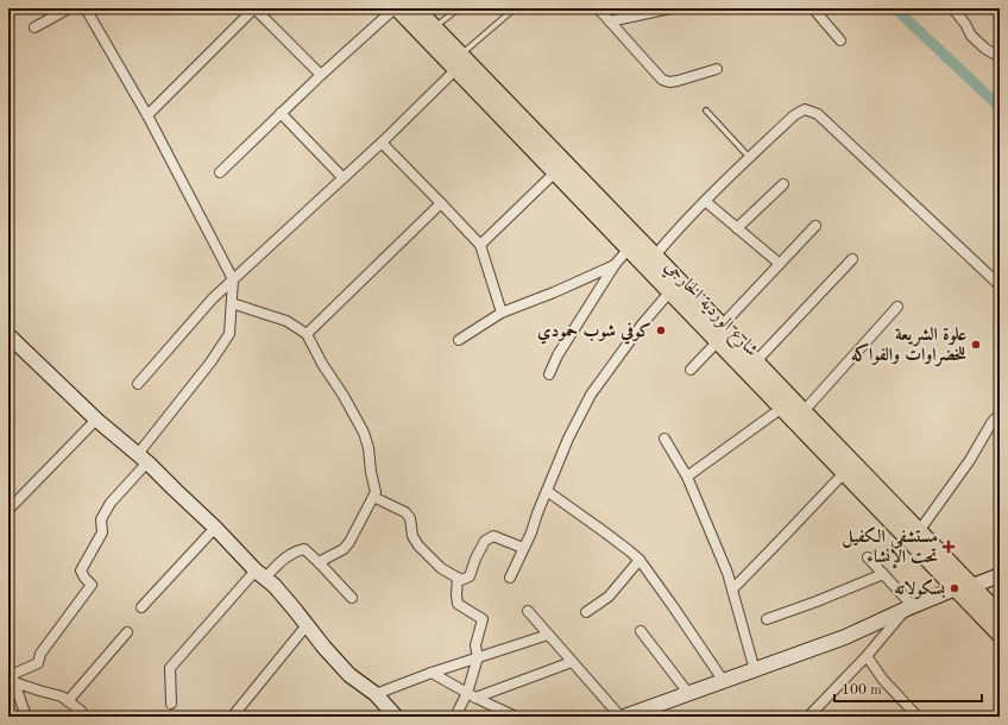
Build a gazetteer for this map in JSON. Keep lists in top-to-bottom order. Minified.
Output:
{"streets":{"main road":["شارع الوردية الخارجي"]},"places":{"other":["كوفي شوب حمودي","علوة الشريعة للخضراوات والفواكه","بسكولاته"],"health":["مستشفى الكفيل تحت الإنشاء"]},"scale_bar":"100 m"}
